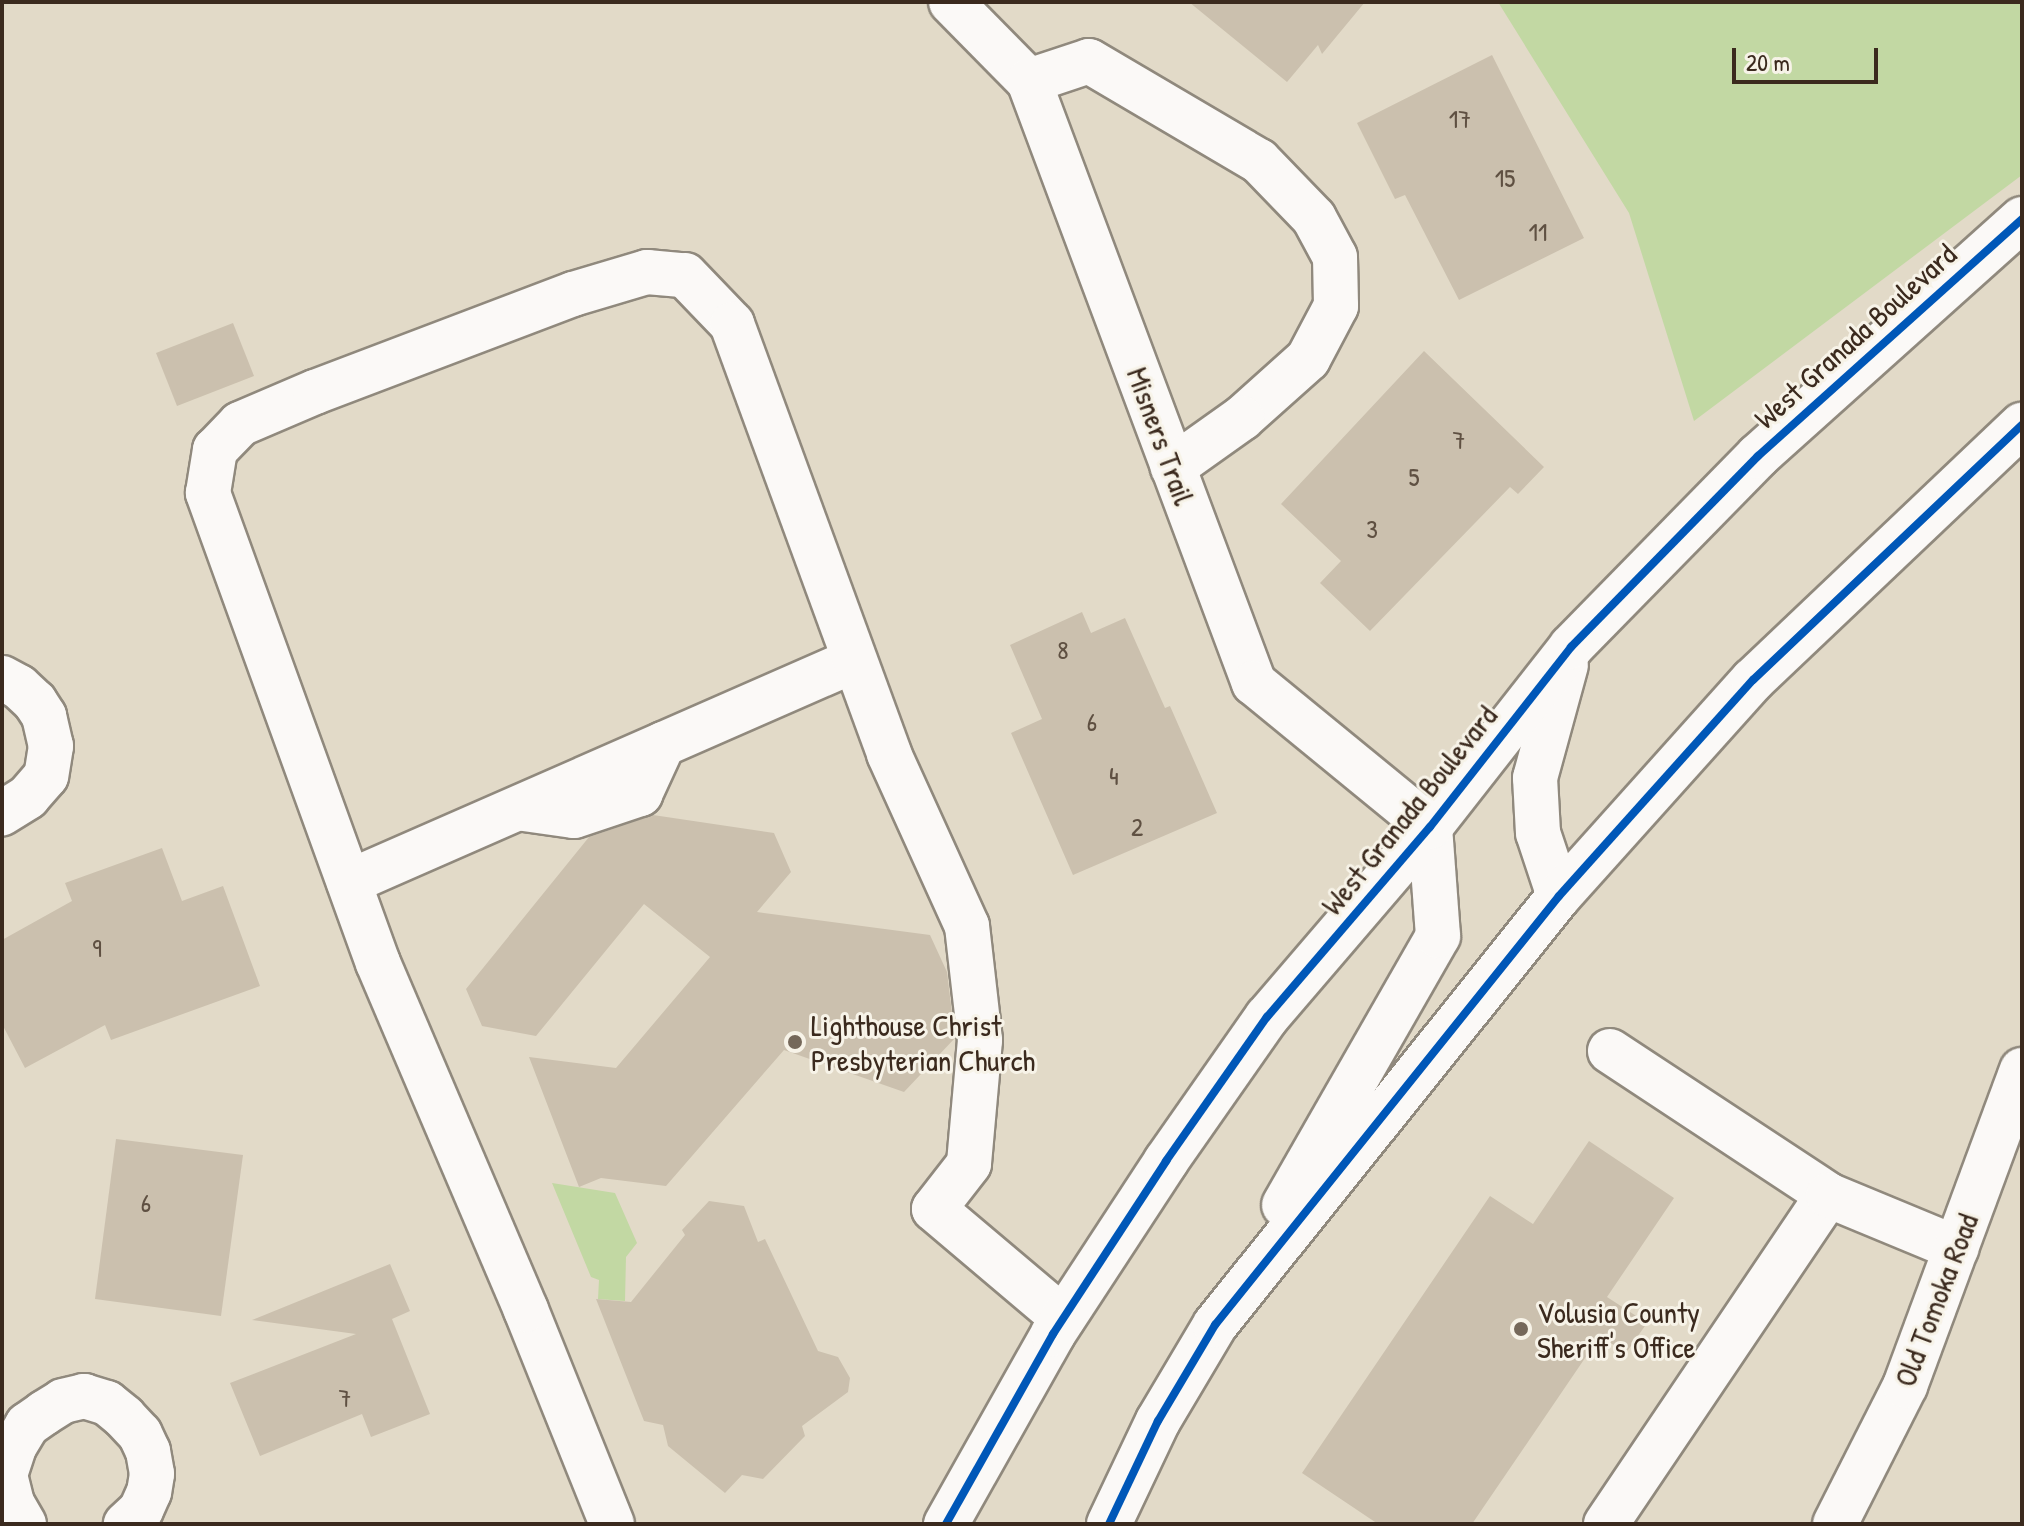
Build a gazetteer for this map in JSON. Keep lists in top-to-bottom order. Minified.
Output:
{"streets":{"main road":["West Granada Boulevard","Misners Trail","Old Tomoka Road"]},"crossings":[["West Granada Boulevard","Misners Trail"]],"places":["Lighthouse Christ Presbyterian Church","Volusia County Sheriff's Office"],"house_numbers":["17","15","11","7","5","3","8","6","4","2","9","6","7"],"scale_bar":"20 m"}
